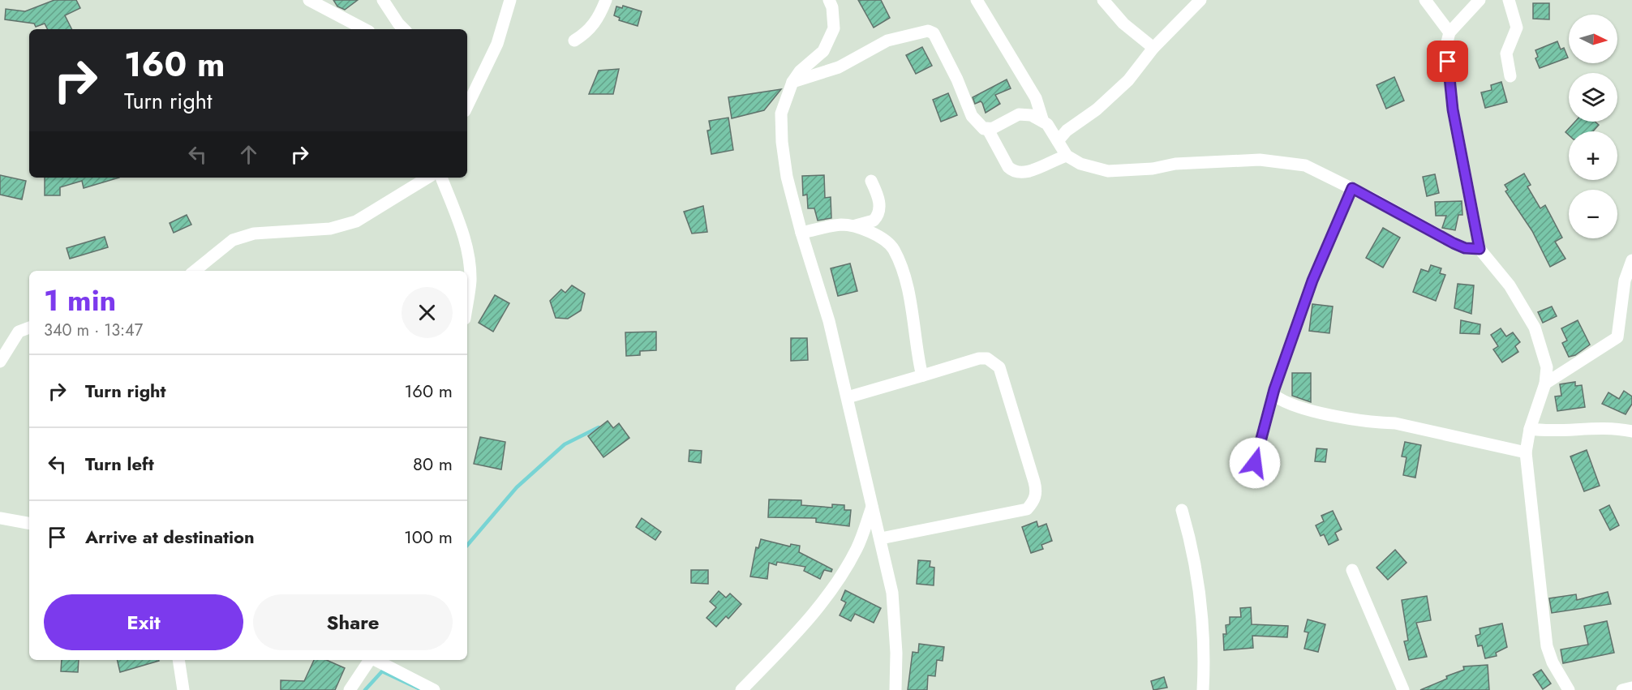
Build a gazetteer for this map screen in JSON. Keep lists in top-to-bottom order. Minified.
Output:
{"north":"right","page":{"map_buttons":["+","−"],"turn":["160 m","Turn right"],"heading":["1 min","340 m · 13:47"],"list":[{"name":"Turn right","value":"160 m"},{"name":"Turn left","value":"80 m"},{"name":"Arrive at destination","value":"100 m"}],"buttons":["Exit","Share"]}}
